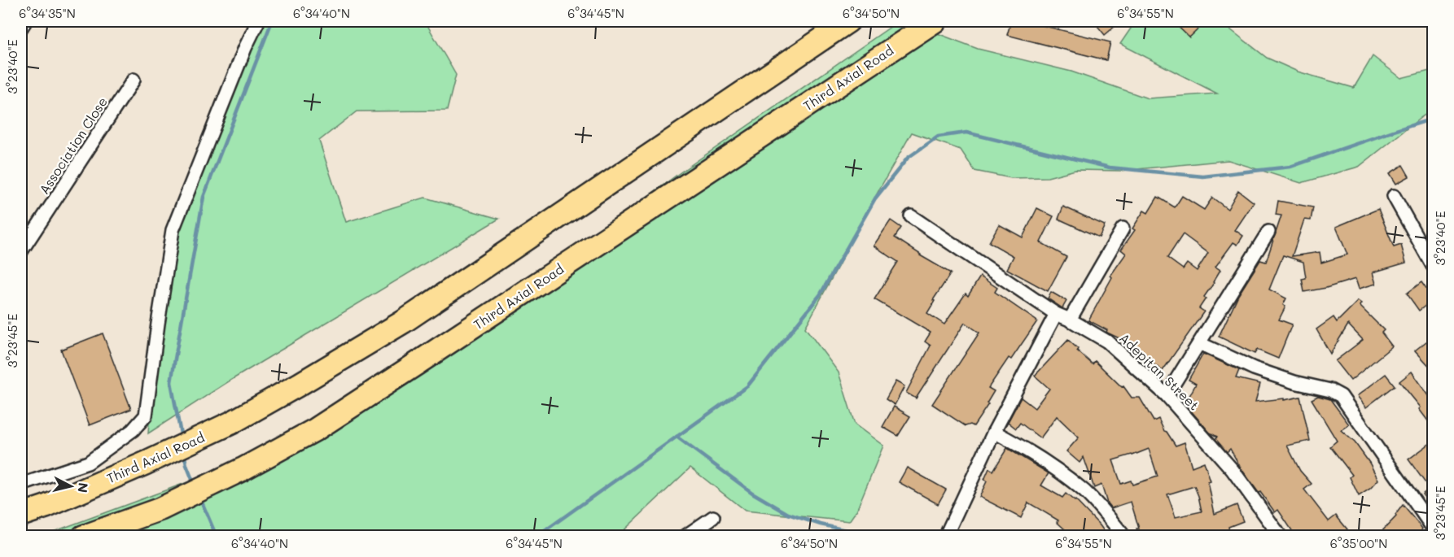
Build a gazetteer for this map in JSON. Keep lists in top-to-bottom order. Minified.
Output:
{"streets":{"highway":["Third Axial Road"],"street":["Association Close","Adepitan Street"]},"north":"right","coordinates":["6°34'35\"N","6°34'40\"N","6°34'45\"N","6°34'50\"N","6°34'55\"N","3°23'40\"E","3°23'45\"E","6°35'00\"N"]}
